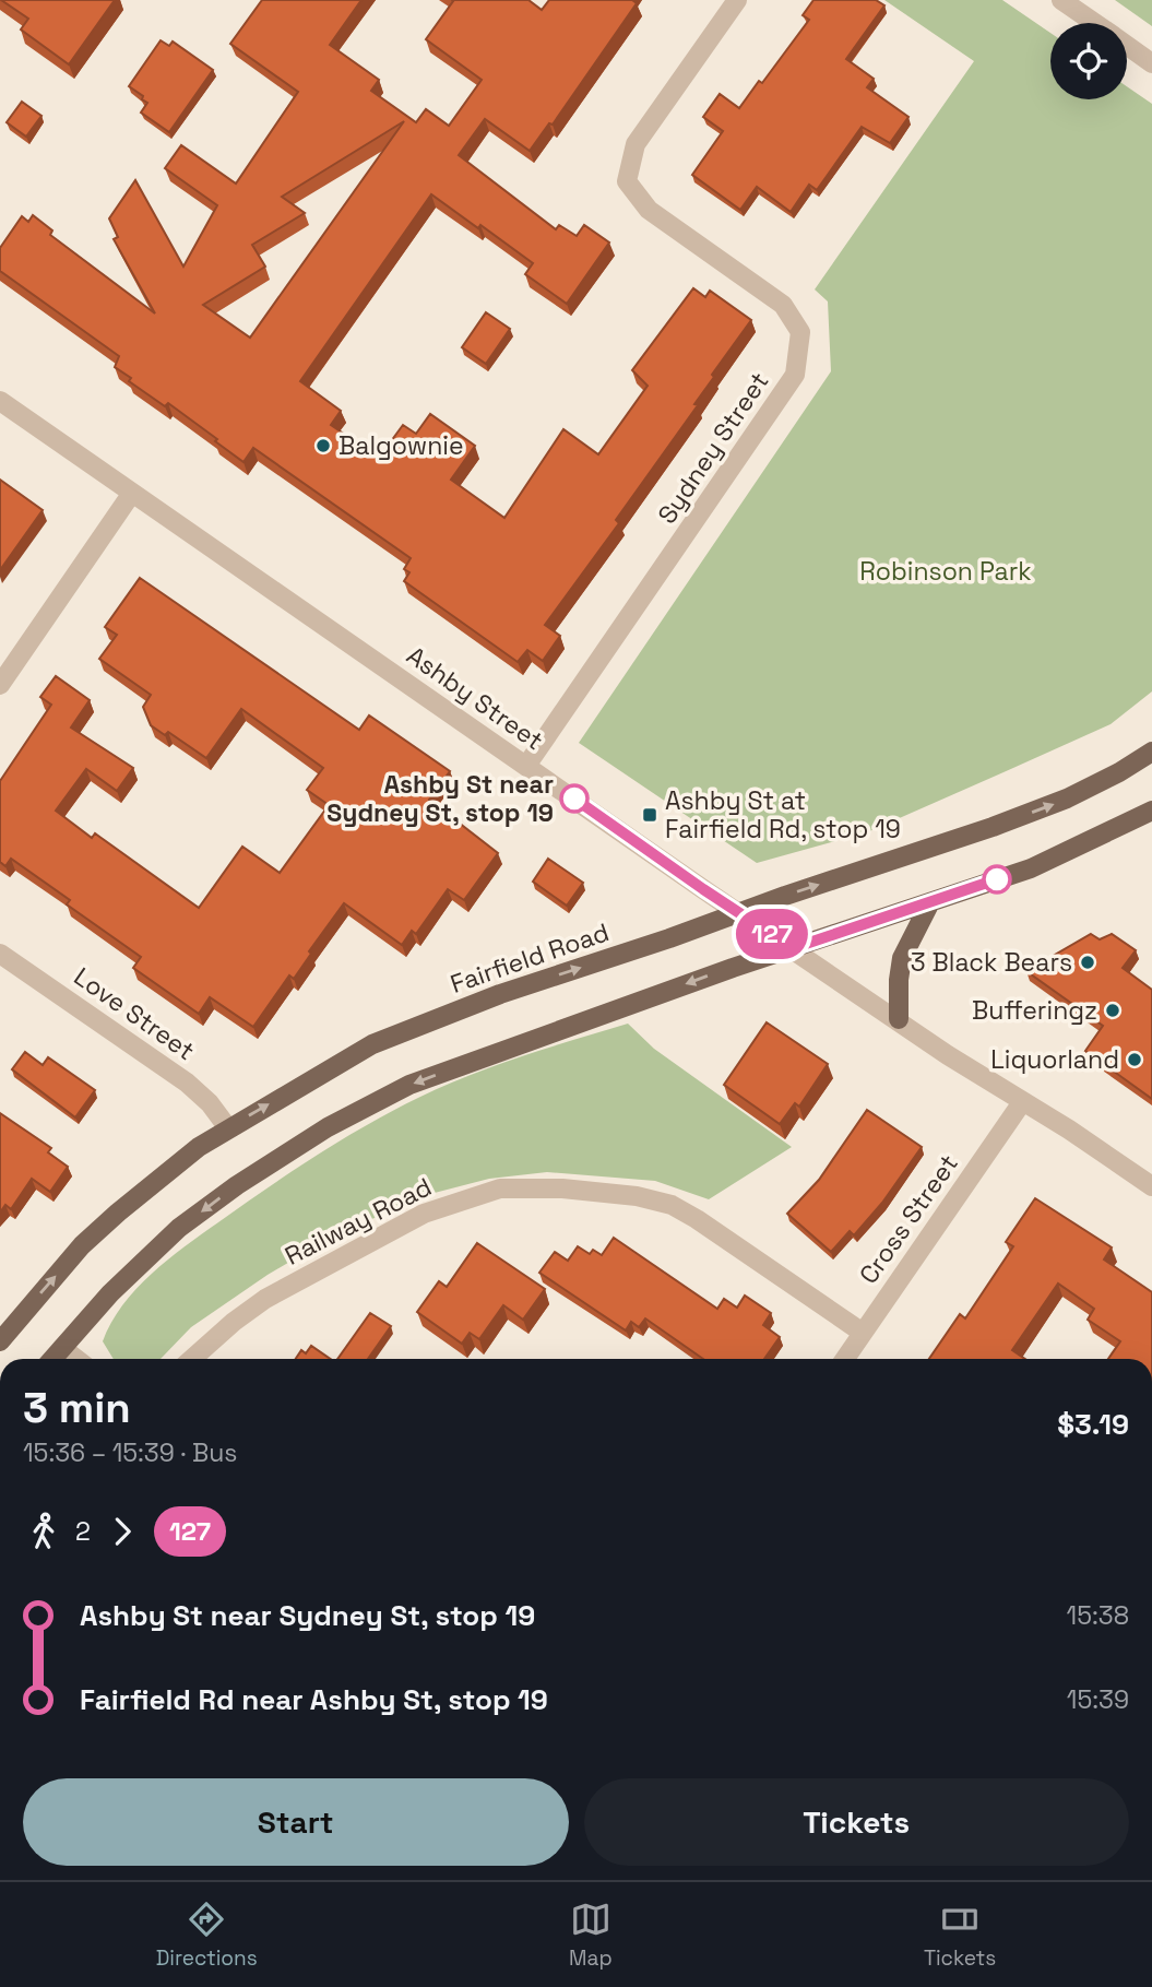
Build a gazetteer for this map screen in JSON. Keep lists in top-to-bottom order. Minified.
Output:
{"streets":{"main road":["Fairfield Road"],"street":["Sydney Street","Ashby Street","Love Street","Cross Street","Railway Road"]},"crossings":[["Sydney Street","Ashby Street"],["Ashby Street","Fairfield Road"],["Ashby Street","Cross Street"],["Fairfield Road","Love Street"],["Cross Street","Railway Road"]],"parks":["Robinson Park"],"places":{"other":["Balgownie","Ashby St near Sydney St, stop 19","3 Black Bears","Bufferingz","Liquorland"],"transit":["Ashby St at Fairfield Rd, stop 19"]},"lines":["bus line 127"],"page":{"on_map":"127","heading":["3 min","15:36 – 15:39 · Bus","$3.19"],"legs":["2","127"],"list":[{"name":"Ashby St near Sydney St, stop 19","value":"15:38"},{"name":"Fairfield Rd near Ashby St, stop 19","value":"15:39"}],"buttons":["Start","Tickets"],"tabs":["Directions","Map","Tickets"]}}
